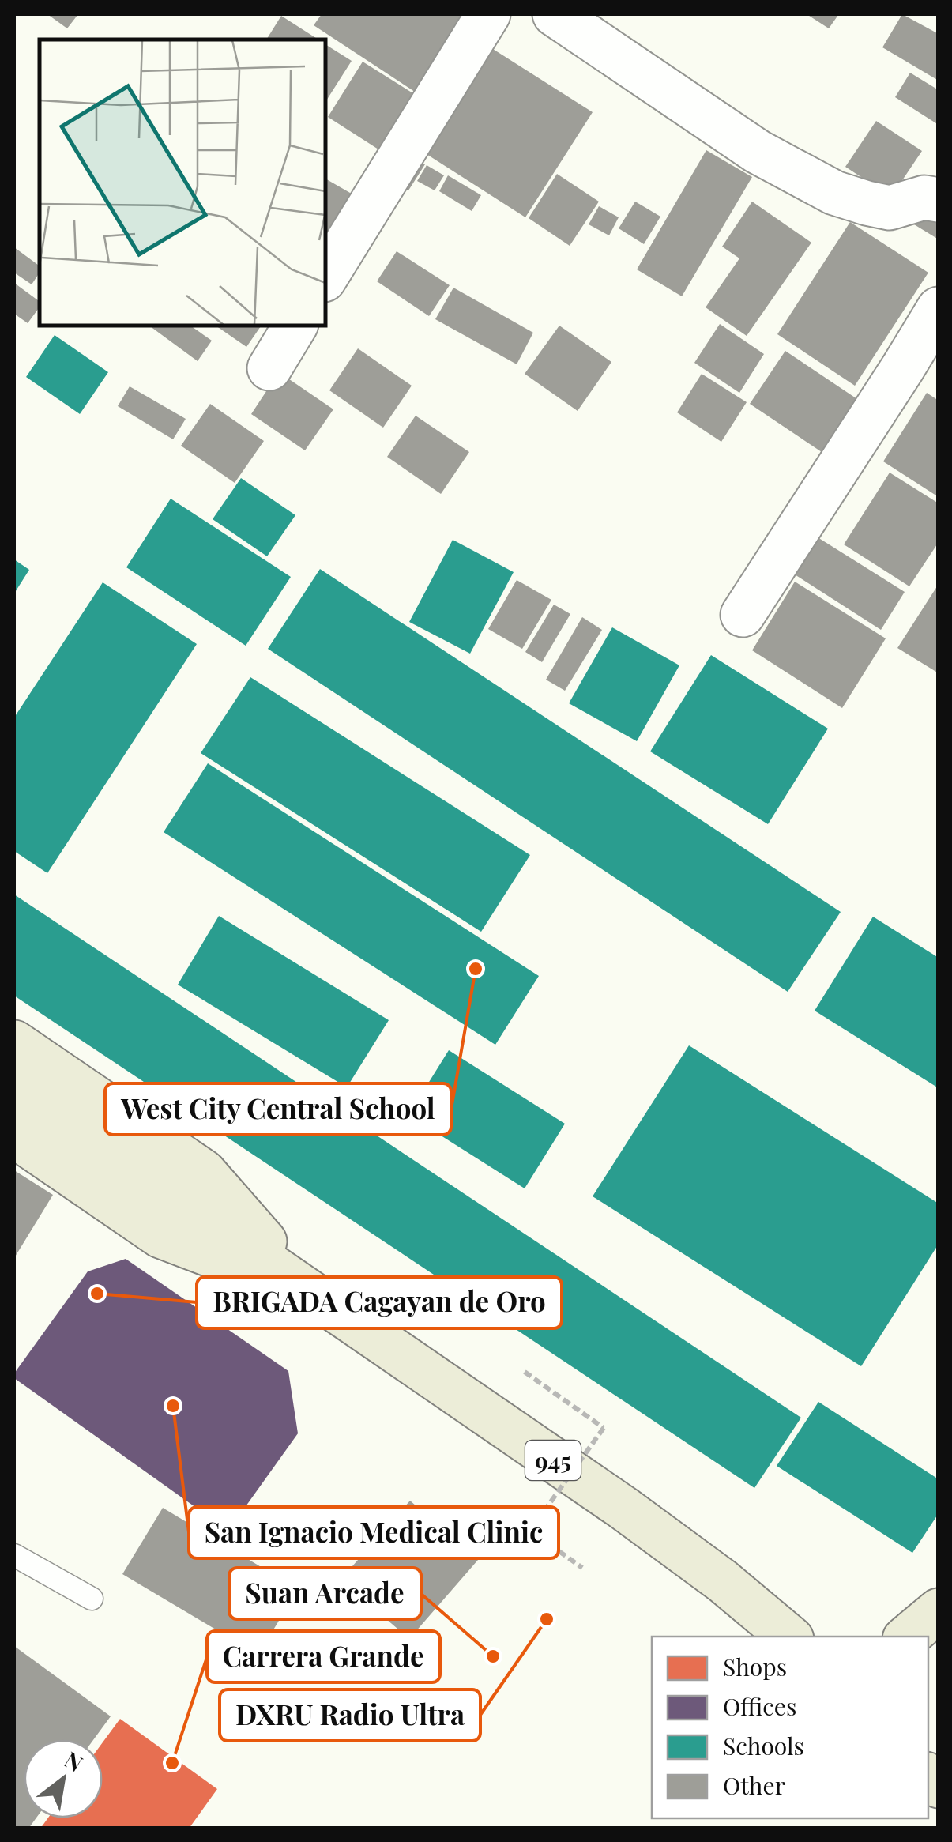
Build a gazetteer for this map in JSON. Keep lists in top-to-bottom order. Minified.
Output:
{"streets":{"main road":["945"]},"places":["West City Central School","BRIGADA Cagayan de Oro","San Ignacio Medical Clinic","DXRU Radio Ultra","Suan Arcade","Carrera Grande"],"legend":["Shops","Offices","Schools","Other"],"north":"top right"}
